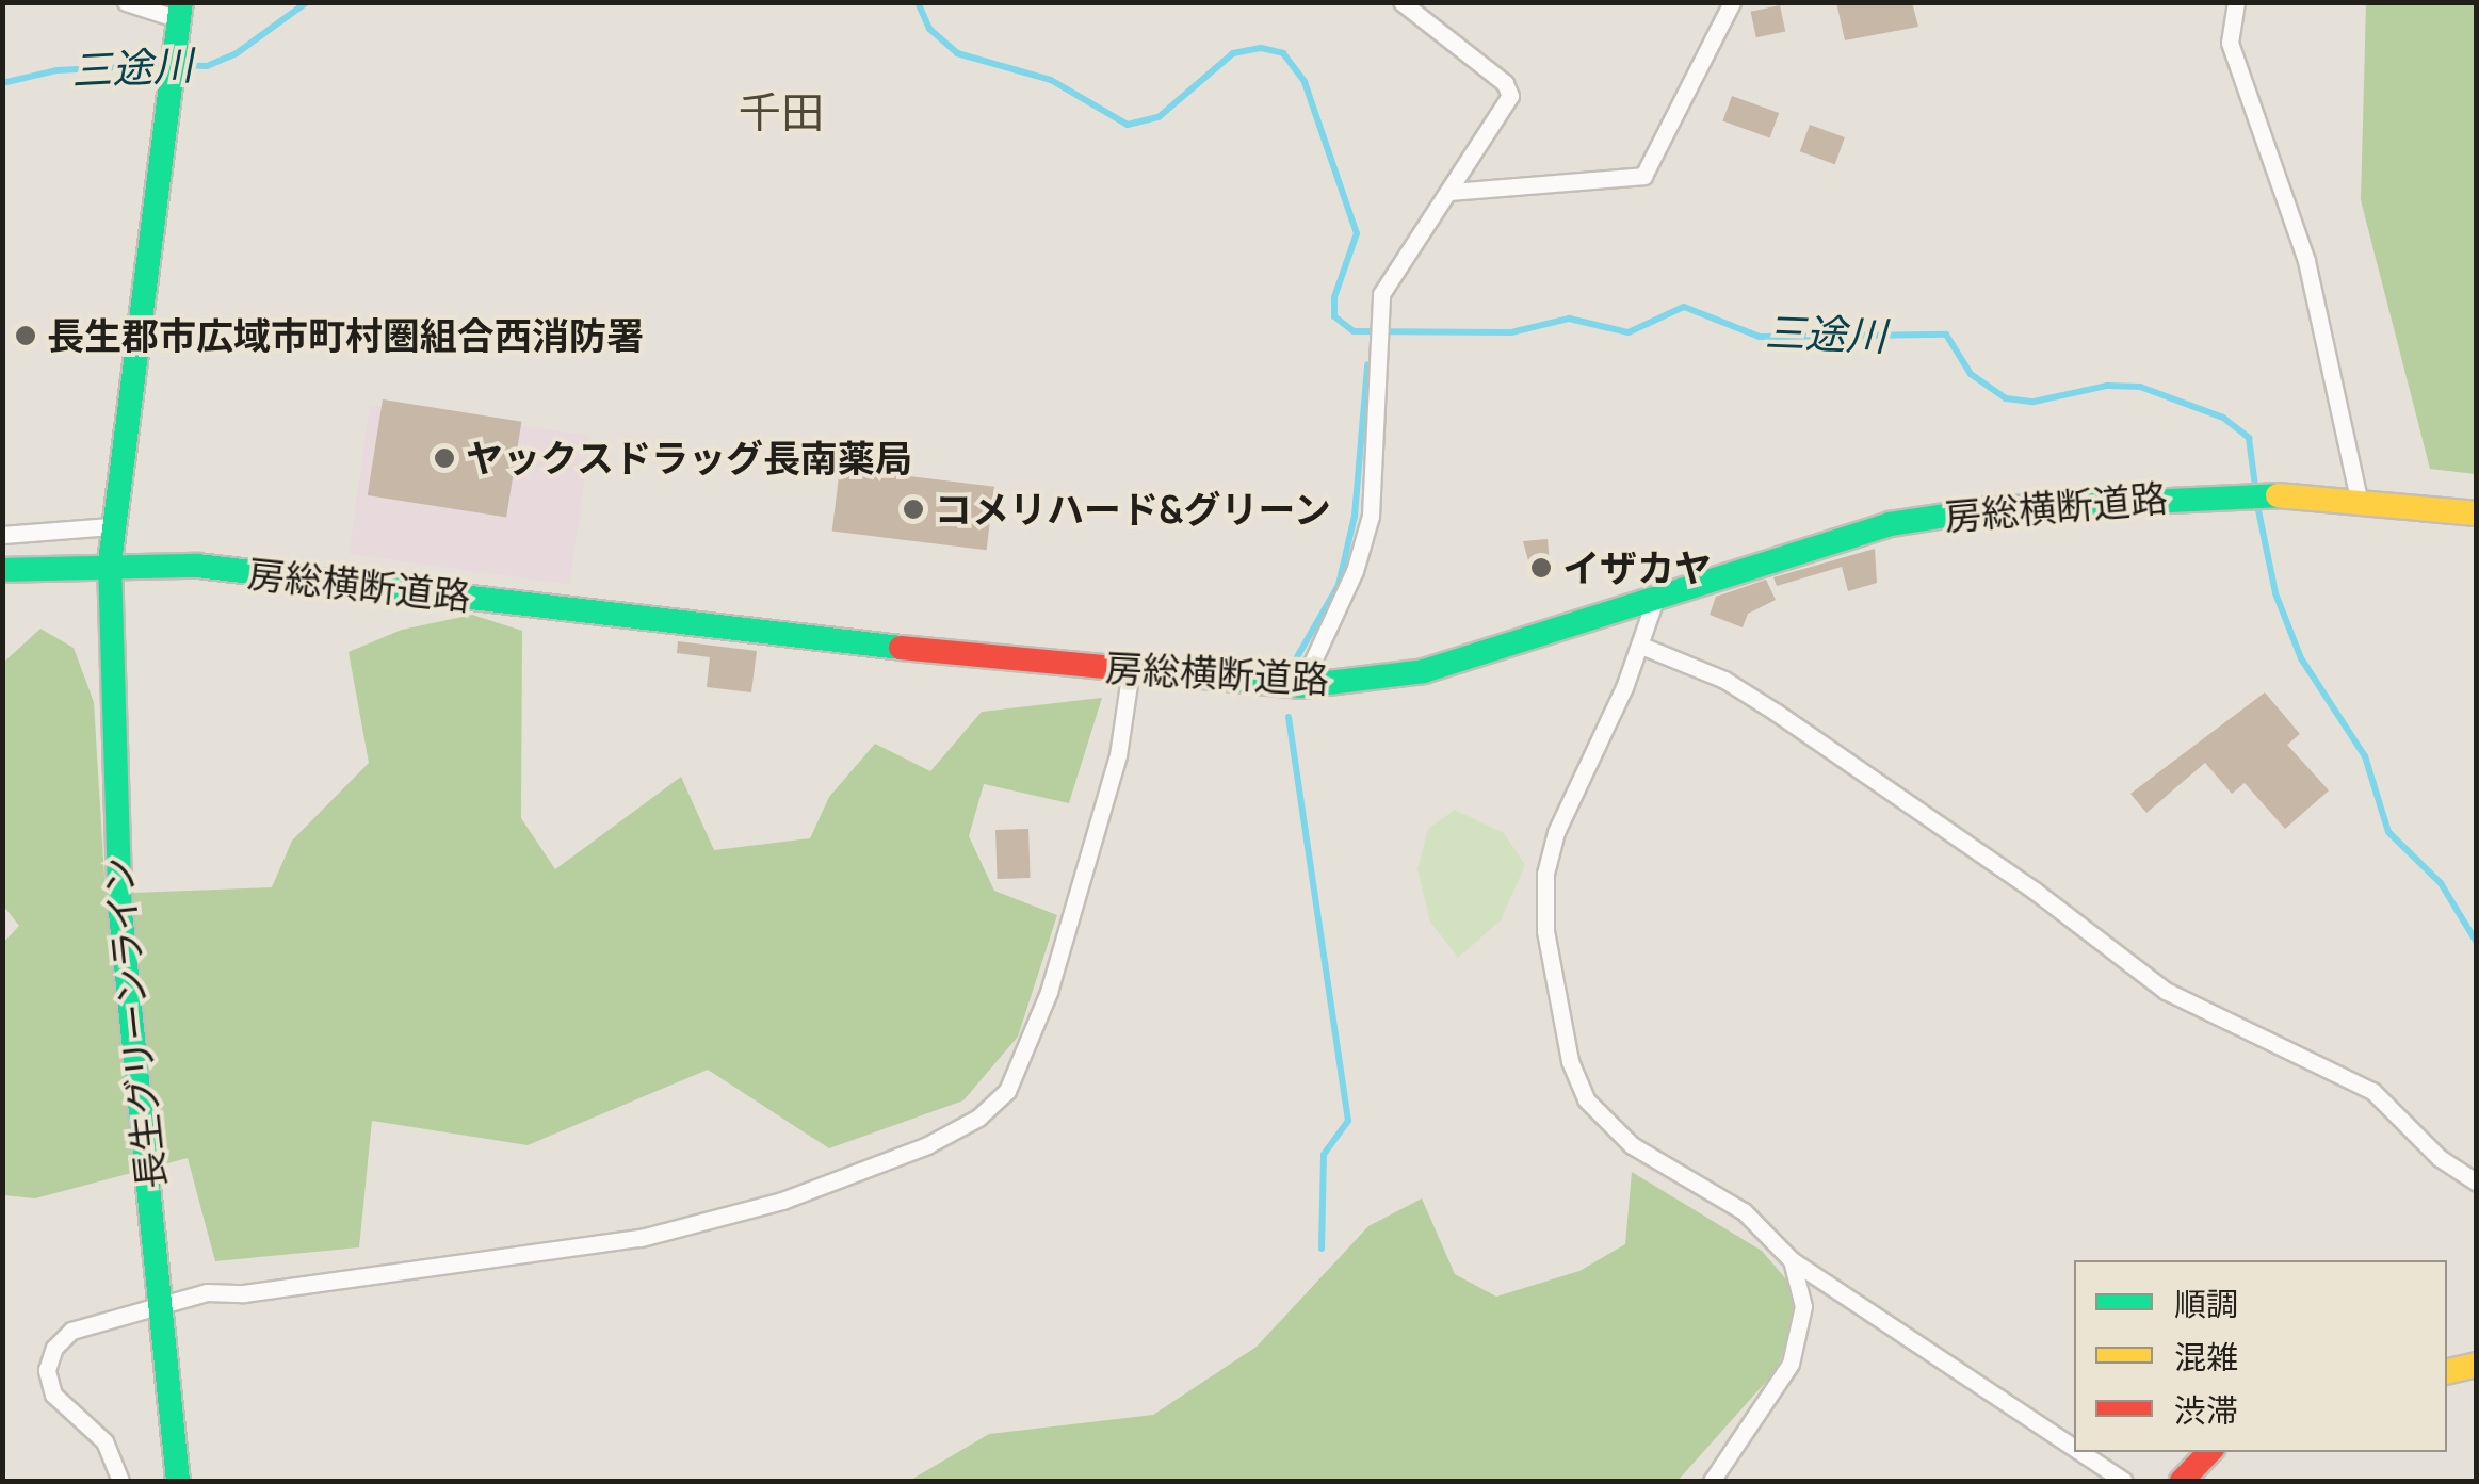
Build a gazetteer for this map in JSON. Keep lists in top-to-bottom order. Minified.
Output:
{"streets":{"main road":["房総横断道路","長生グリーンライン"]},"crossings":[["房総横断道路","長生グリーンライン"]],"districts":["千田"],"water":["三途川"],"places":["長生郡市広域市町村圏組合西消防署","ヤックスドラッグ長南薬局","コメリハード&グリーン","イザカヤ"],"legend":["順調","混雑","渋滞"]}
